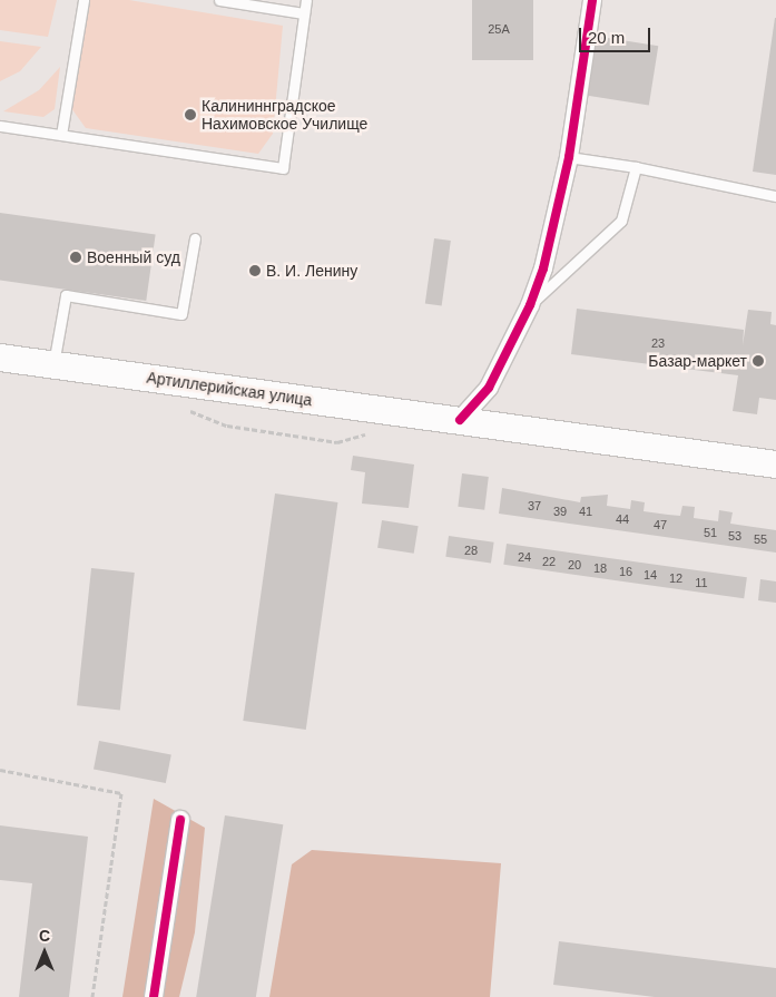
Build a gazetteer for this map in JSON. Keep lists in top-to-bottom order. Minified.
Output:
{"streets":{"main road":["Артиллерийская улица"]},"places":["Калининнградское Нахимовское Училище","Военный суд","В. И. Ленину","Базар-маркет"],"house_numbers":["25А","23","37","39","41","44","47","51","53","55","28","24","22","20","18","16","14","12","11"],"scale_bar":"20 m","north":"top"}
